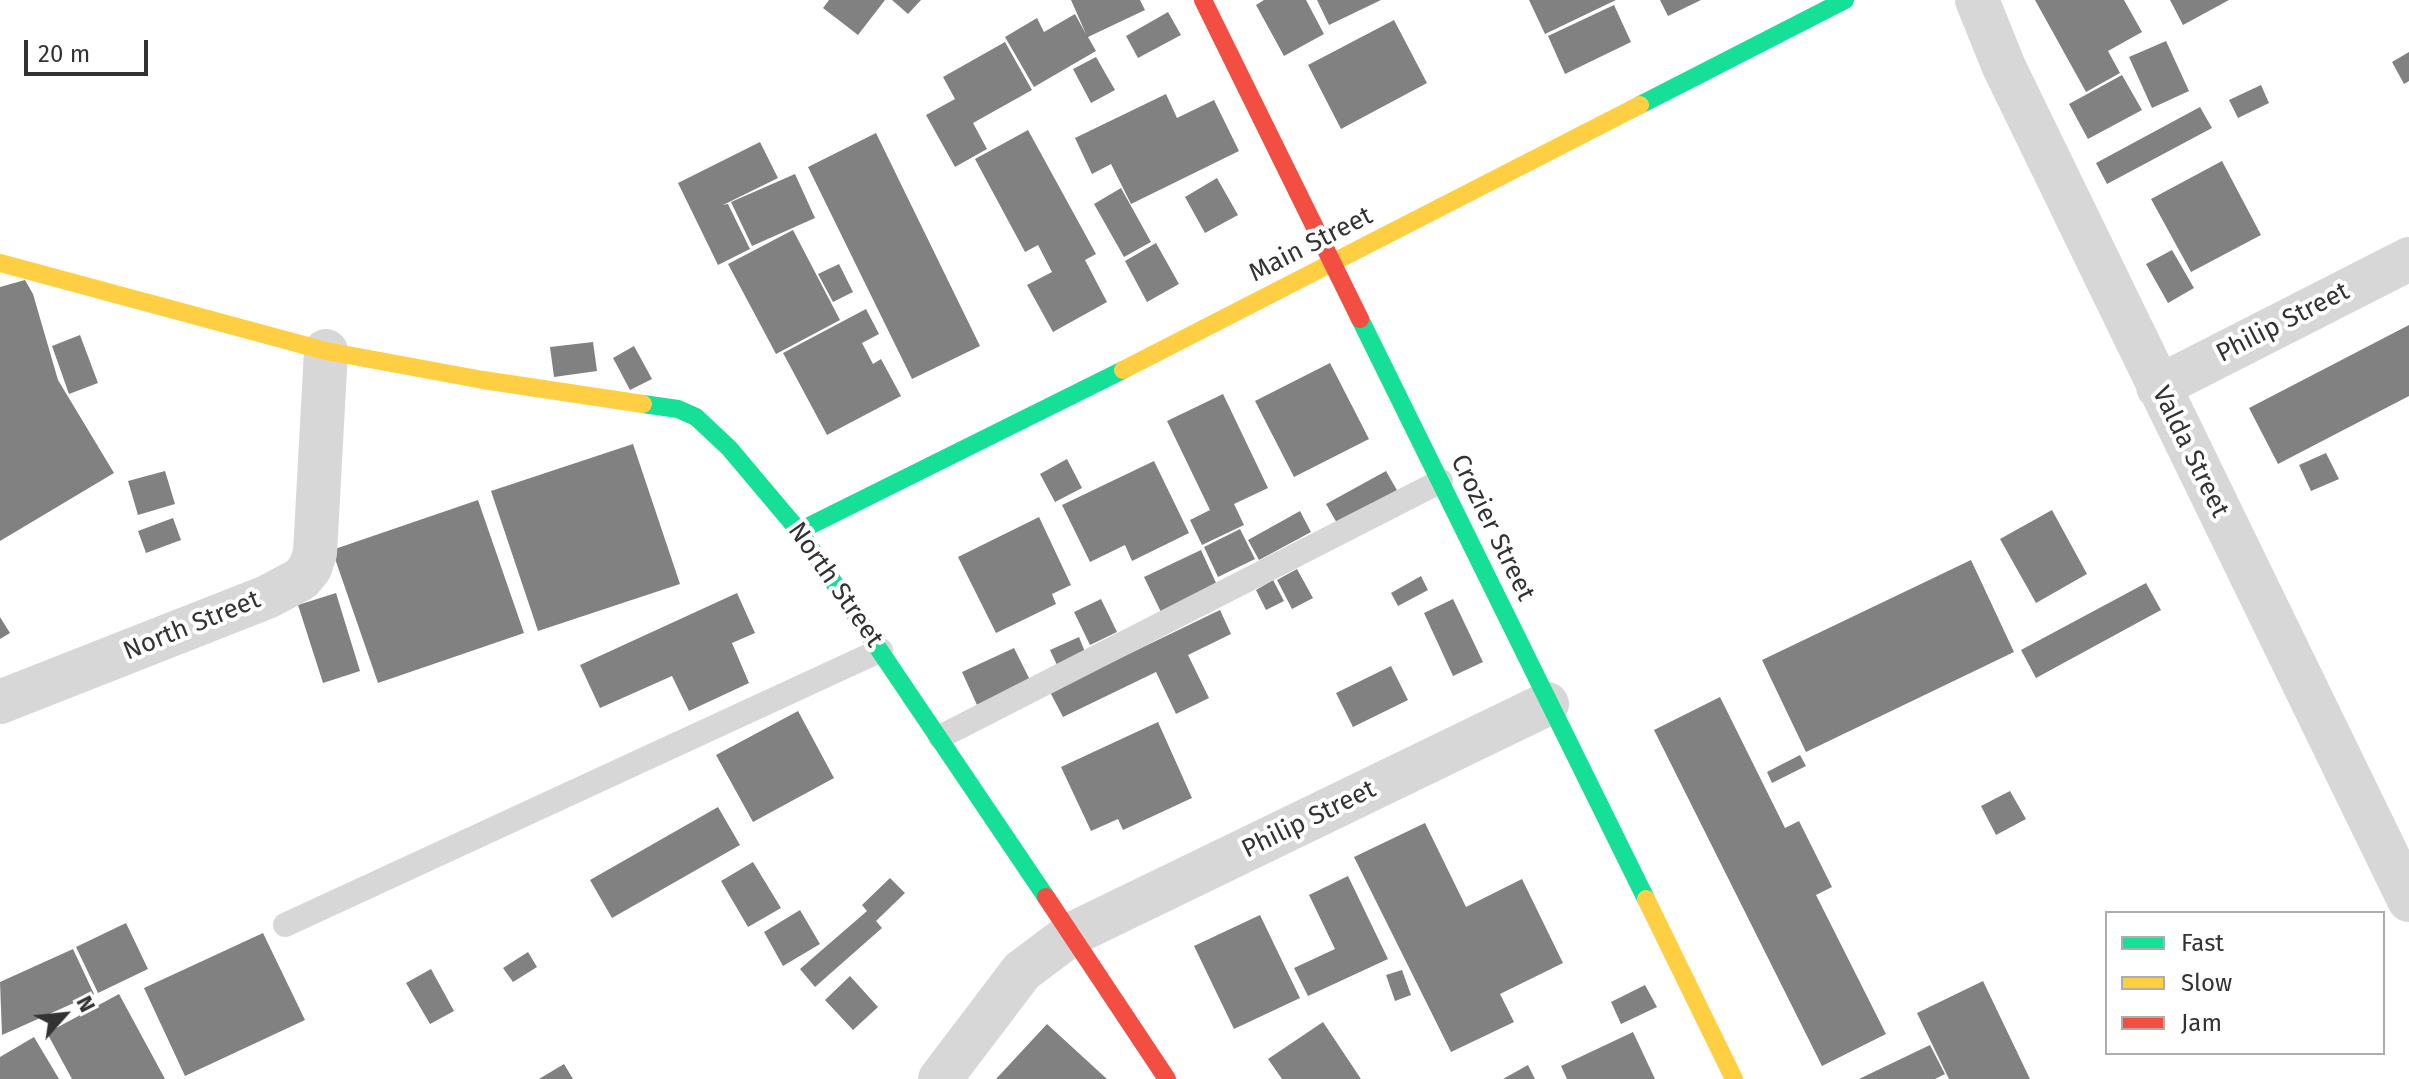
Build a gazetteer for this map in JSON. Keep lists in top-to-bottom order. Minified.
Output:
{"streets":{"street":["Main Street","Philip Street","Valda Street","Crozier Street","North Street"]},"crossings":[["Main Street","Crozier Street"],["Main Street","North Street"],["Philip Street","Valda Street"],["Philip Street","Crozier Street"],["Philip Street","North Street"]],"legend":["Fast","Slow","Jam"],"scale_bar":"20 m","north":"top right"}
